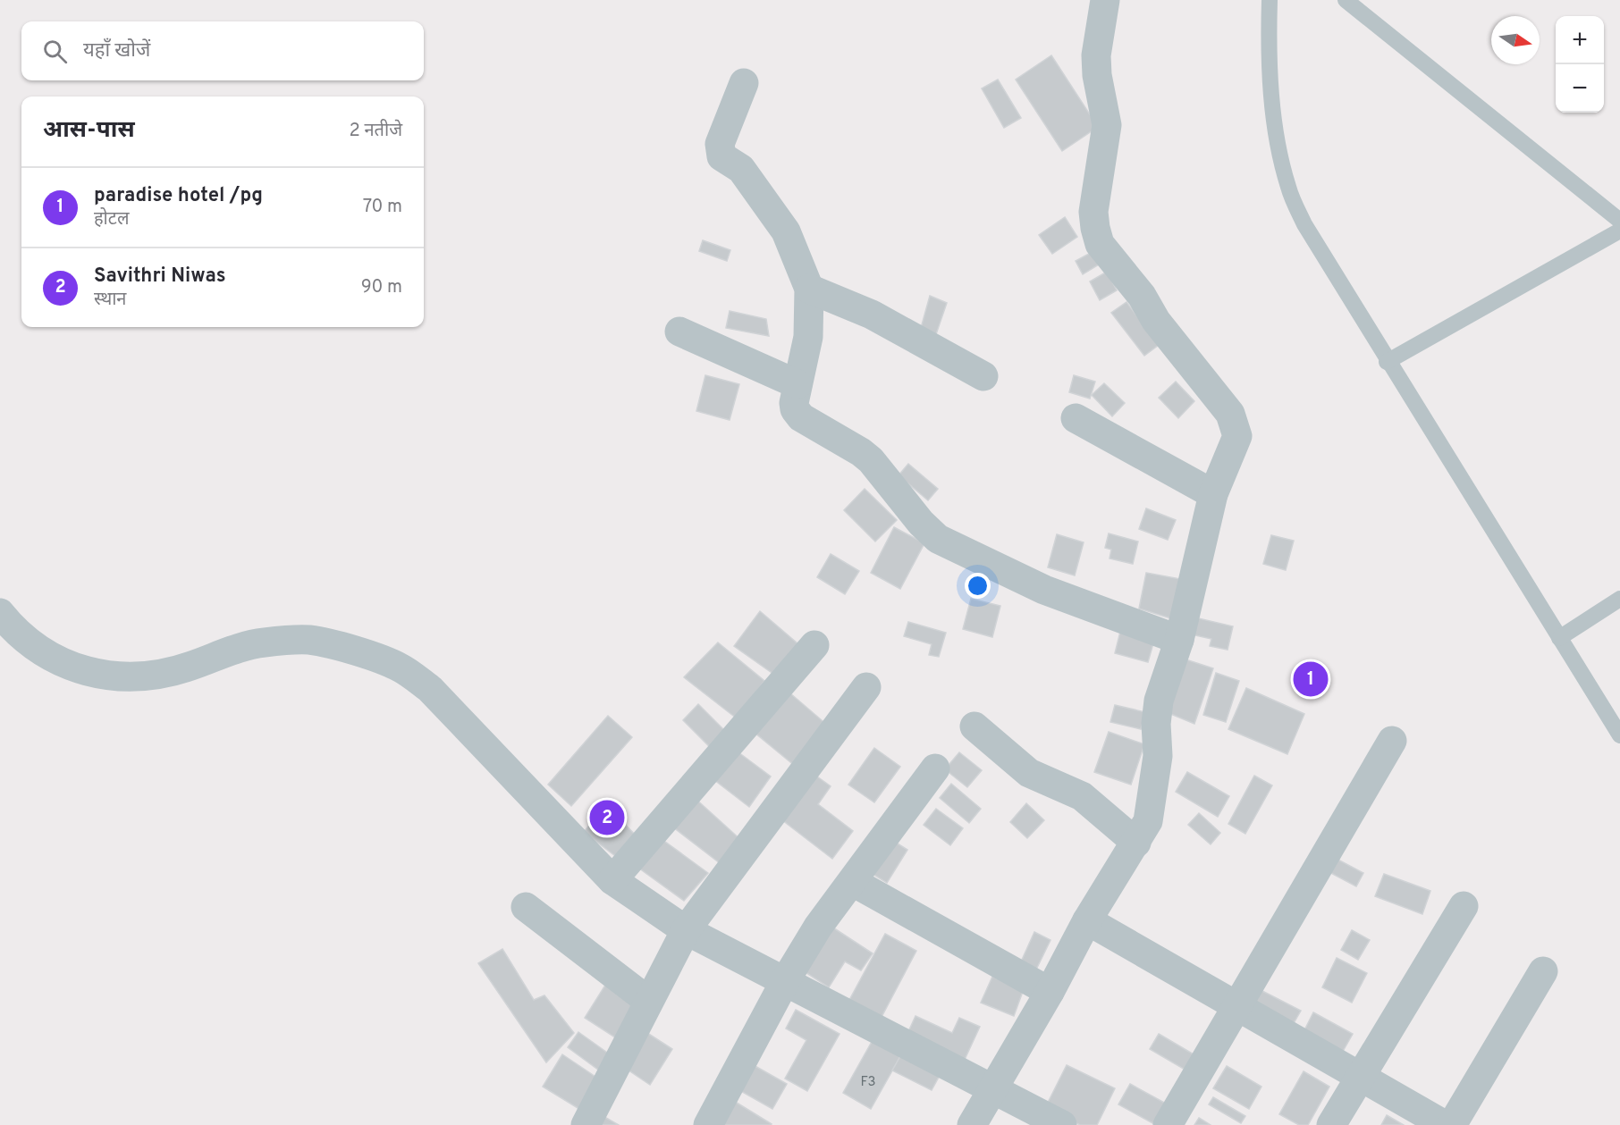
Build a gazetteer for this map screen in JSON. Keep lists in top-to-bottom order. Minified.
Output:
{"house_numbers":["F3"],"north":"right","page":{"map_buttons":["+","−"],"search":"यहाँ खोजें","heading":["आस-पास","2 नतीजे"],"list":[{"mark":"1","name":"paradise hotel /pg","note":"होटल","value":"70 m"},{"mark":"2","name":"Savithri Niwas","note":"स्थान","value":"90 m"}],"pins":["1","2"]}}
